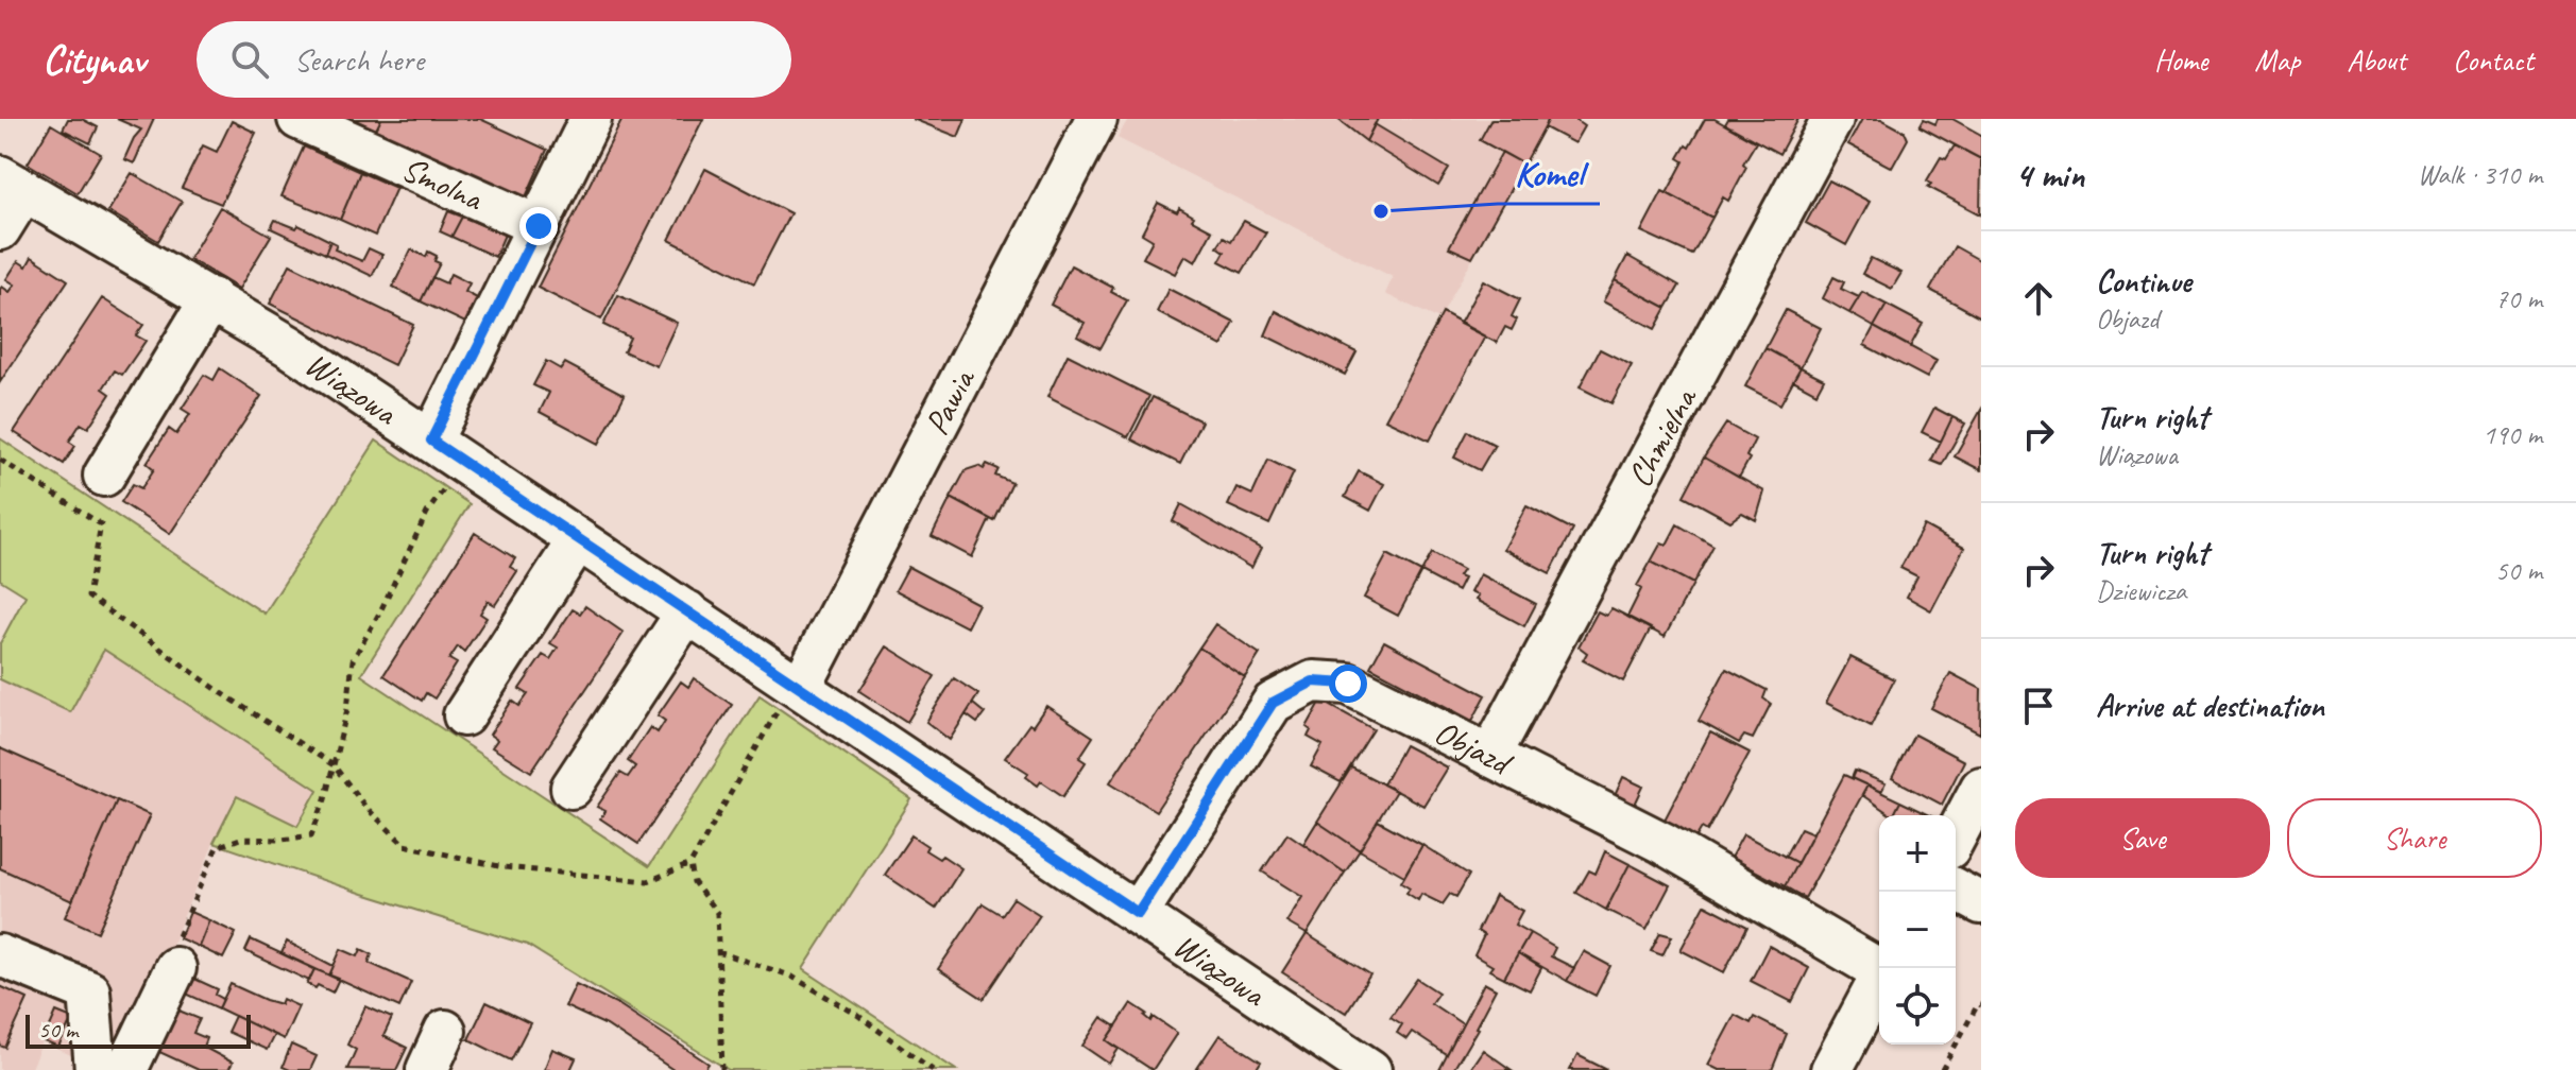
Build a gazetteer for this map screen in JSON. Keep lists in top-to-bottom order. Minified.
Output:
{"streets":{"street":["Smolna","Wiązowa","Pawia","Chmielna","Objazd"]},"crossings":[["Wiązowa","Pawia"],["Wiązowa","Objazd"],["Chmielna","Objazd"]],"places":["Komel"],"scale_bar":"50 m","page":{"header":"Citynav","search":"Search here","nav":["Home","Map","About","Contact"],"heading":["4 min","Walk · 310 m"],"list":[["Continue","Objazd","70 m"],["Turn right","Wiązowa","190 m"],["Turn right","Dziewicza","50 m"],"Arrive at destination"],"buttons":["Save","Share"],"map_buttons":["+","−"],"scale":"50 m"}}
